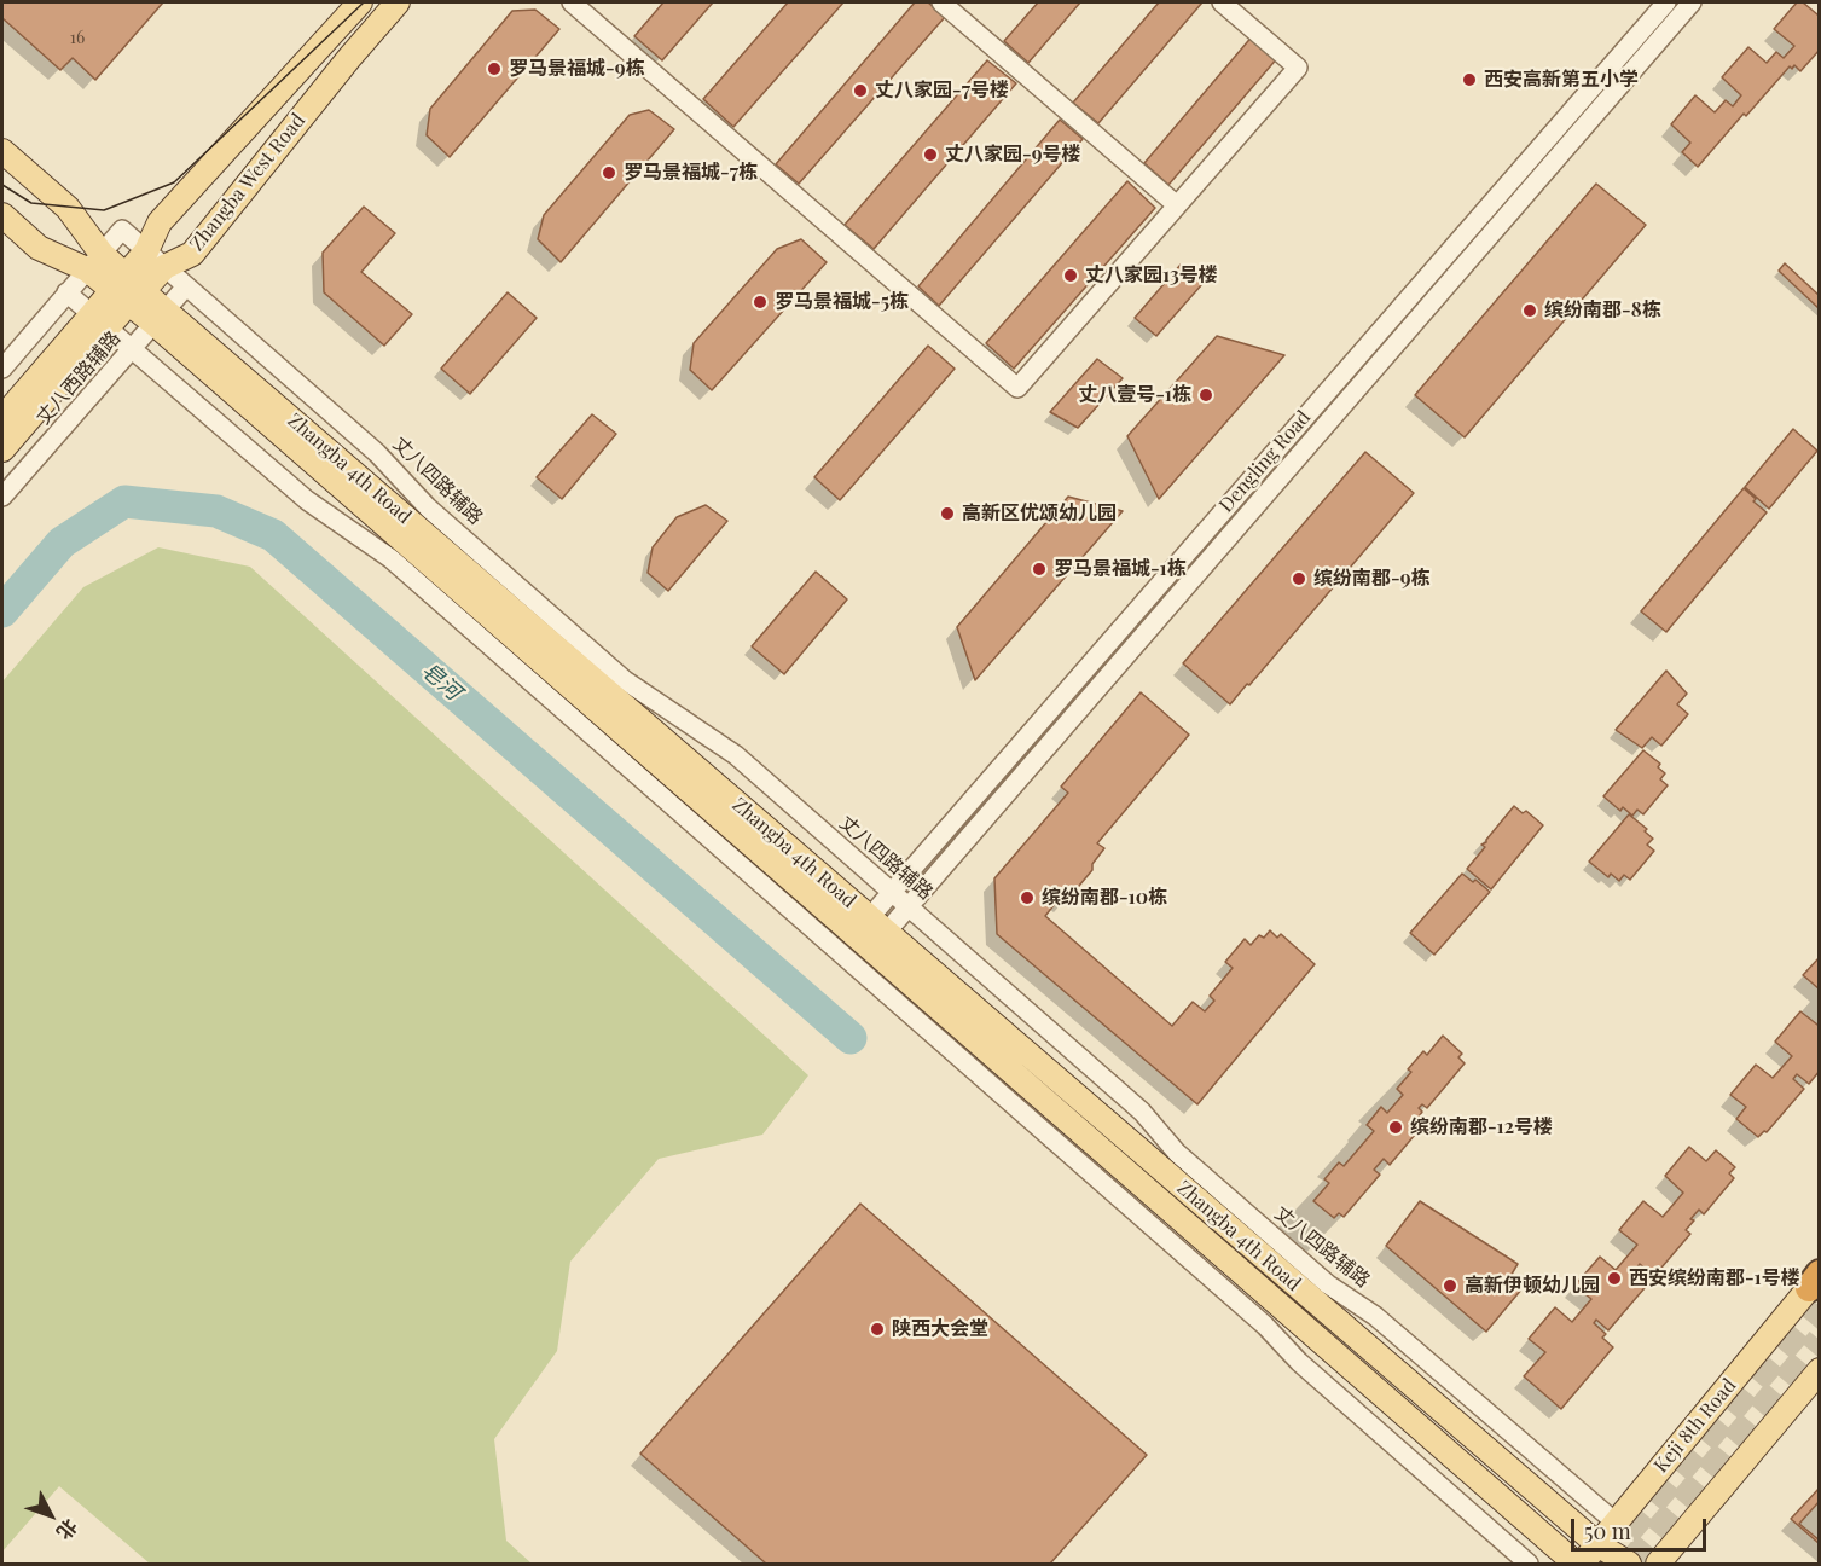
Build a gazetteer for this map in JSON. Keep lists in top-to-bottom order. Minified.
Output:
{"streets":{"main road":["Zhangba West Road","Zhangba 4th Road","Keji 8th Road"],"street":["丈八西路辅路","Dengling Road","丈八四路辅路"]},"crossings":[["Zhangba West Road","Zhangba 4th Road"],["Zhangba West Road","丈八四路辅路"],["丈八西路辅路","Zhangba 4th Road"],["丈八西路辅路","丈八四路辅路"],["Dengling Road","Zhangba 4th Road"],["Dengling Road","丈八四路辅路"],["Zhangba 4th Road","丈八四路辅路"],["Zhangba 4th Road","Keji 8th Road"],["丈八四路辅路","Keji 8th Road"]],"water":["皂河"],"places":["罗马景福城-9栋","西安高新第五小学","丈八家园-7号楼","丈八家园-9号楼","罗马景福城-7栋","丈八家园13号楼","罗马景福城-5栋","缤纷南郡-8栋","丈八壹号-1栋","高新区优颂幼儿园","罗马景福城-1栋","缤纷南郡-9栋","缤纷南郡-10栋","缤纷南郡-12号楼","西安缤纷南郡-1号楼","高新伊顿幼儿园","陕西大会堂"],"house_numbers":["16"],"scale_bar":"50 m","north":"bottom right"}
